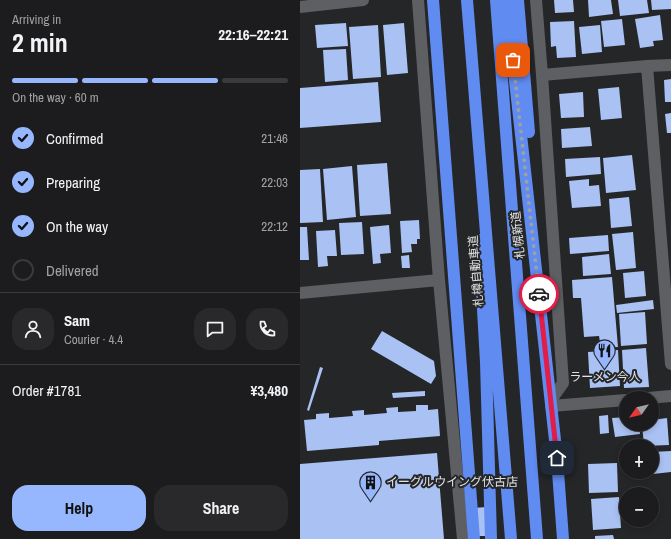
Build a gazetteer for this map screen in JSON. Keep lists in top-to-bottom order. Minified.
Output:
{"streets":{"highway":["札幌新道","札樽自動車道"]},"places":{"restaurant":["ラーメン今人"],"building":["イーグルウイング伏古店"]},"north":"bottom left","page":{"heading":["2 min","Arriving in","22:16–22:21"],"panel":["Sam","Courier · 4.4","Order #1781","¥3,480"],"bar":"On the way · 60 m","list":[["Confirmed","21:46"],["Preparing","22:03"],["On the way","22:12"],"Delivered"],"map_buttons":["+","−"],"buttons":["Help","Share"]}}
